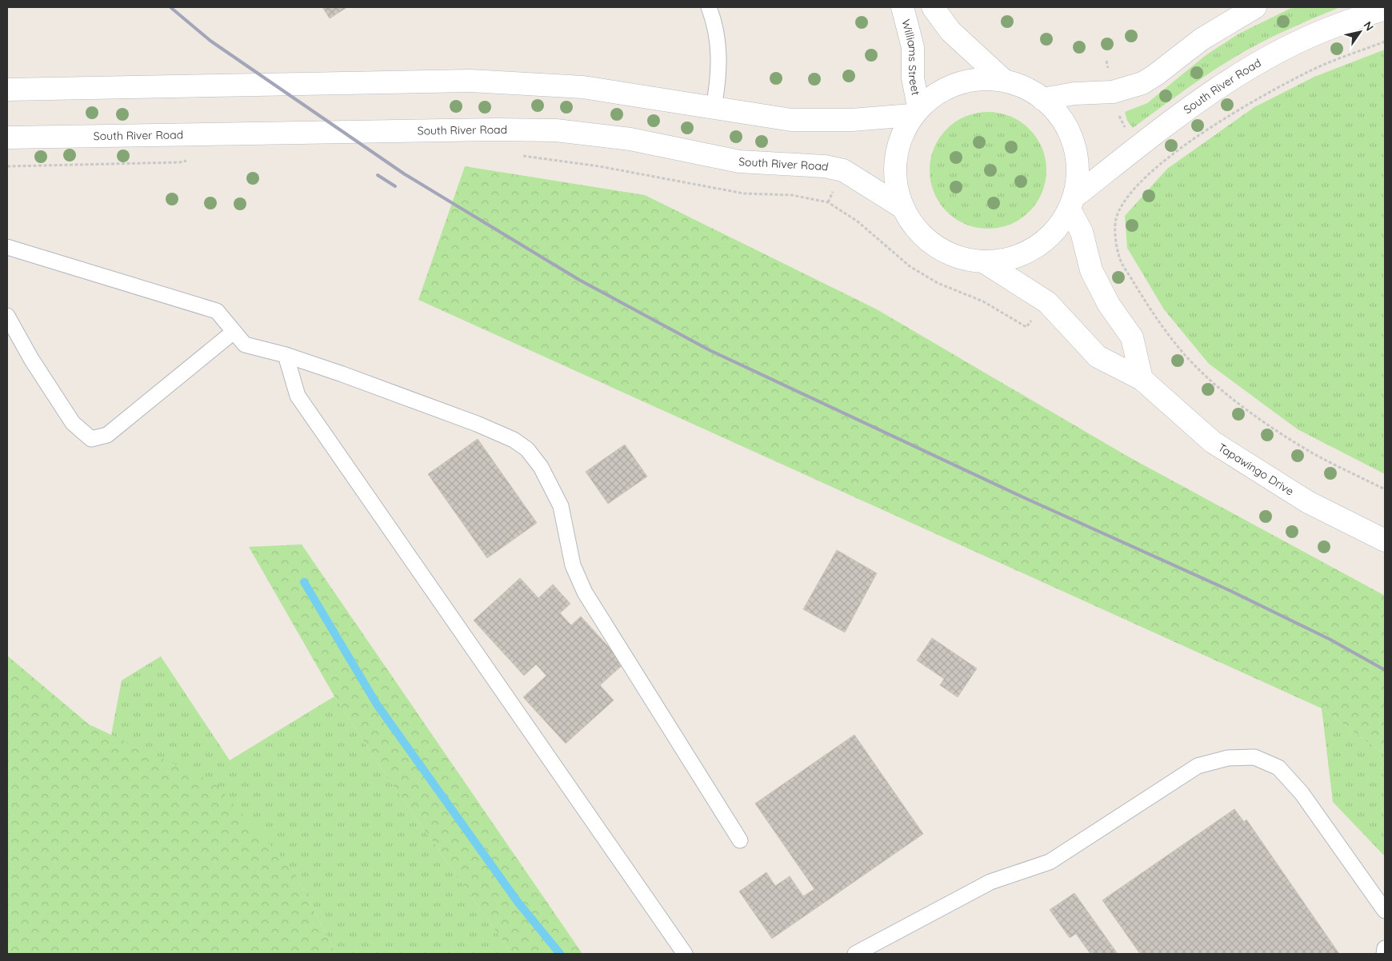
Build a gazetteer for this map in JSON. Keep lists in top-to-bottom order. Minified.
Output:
{"streets":{"main road":["Williams Street","South River Road","Tapawingo Drive"]},"crossings":[["South River Road","Tapawingo Drive"]],"north":"top right"}
